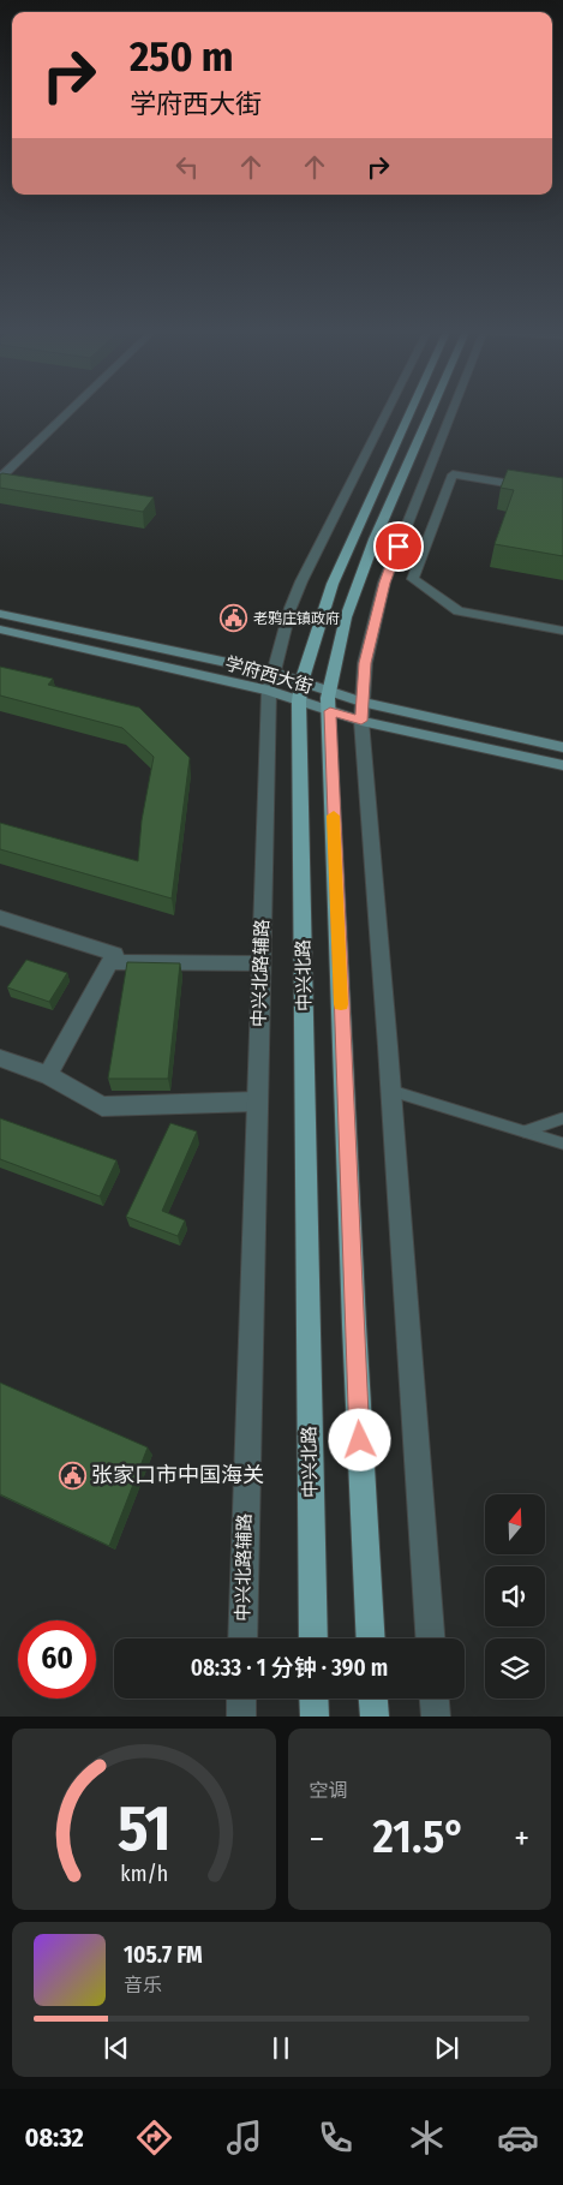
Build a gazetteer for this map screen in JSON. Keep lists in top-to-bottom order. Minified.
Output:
{"streets":{"main road":["学府西大街","中兴北路"],"street":["中兴北路辅路"]},"crossings":[["学府西大街","中兴北路辅路"],["学府西大街","中兴北路"]],"places":{"public building":["老鸦庄镇政府","张家口市中国海关"]},"north":"top","page":{"turn":["250 m","学府西大街"],"limit":"60","trip":"08:33 · 1 分钟 · 390 m","tile":"空调","heat":["−","21.5°","+"],"song":["105.7 FM","音乐"],"tabs":"08:32","gauge":["51","km/h"]}}
